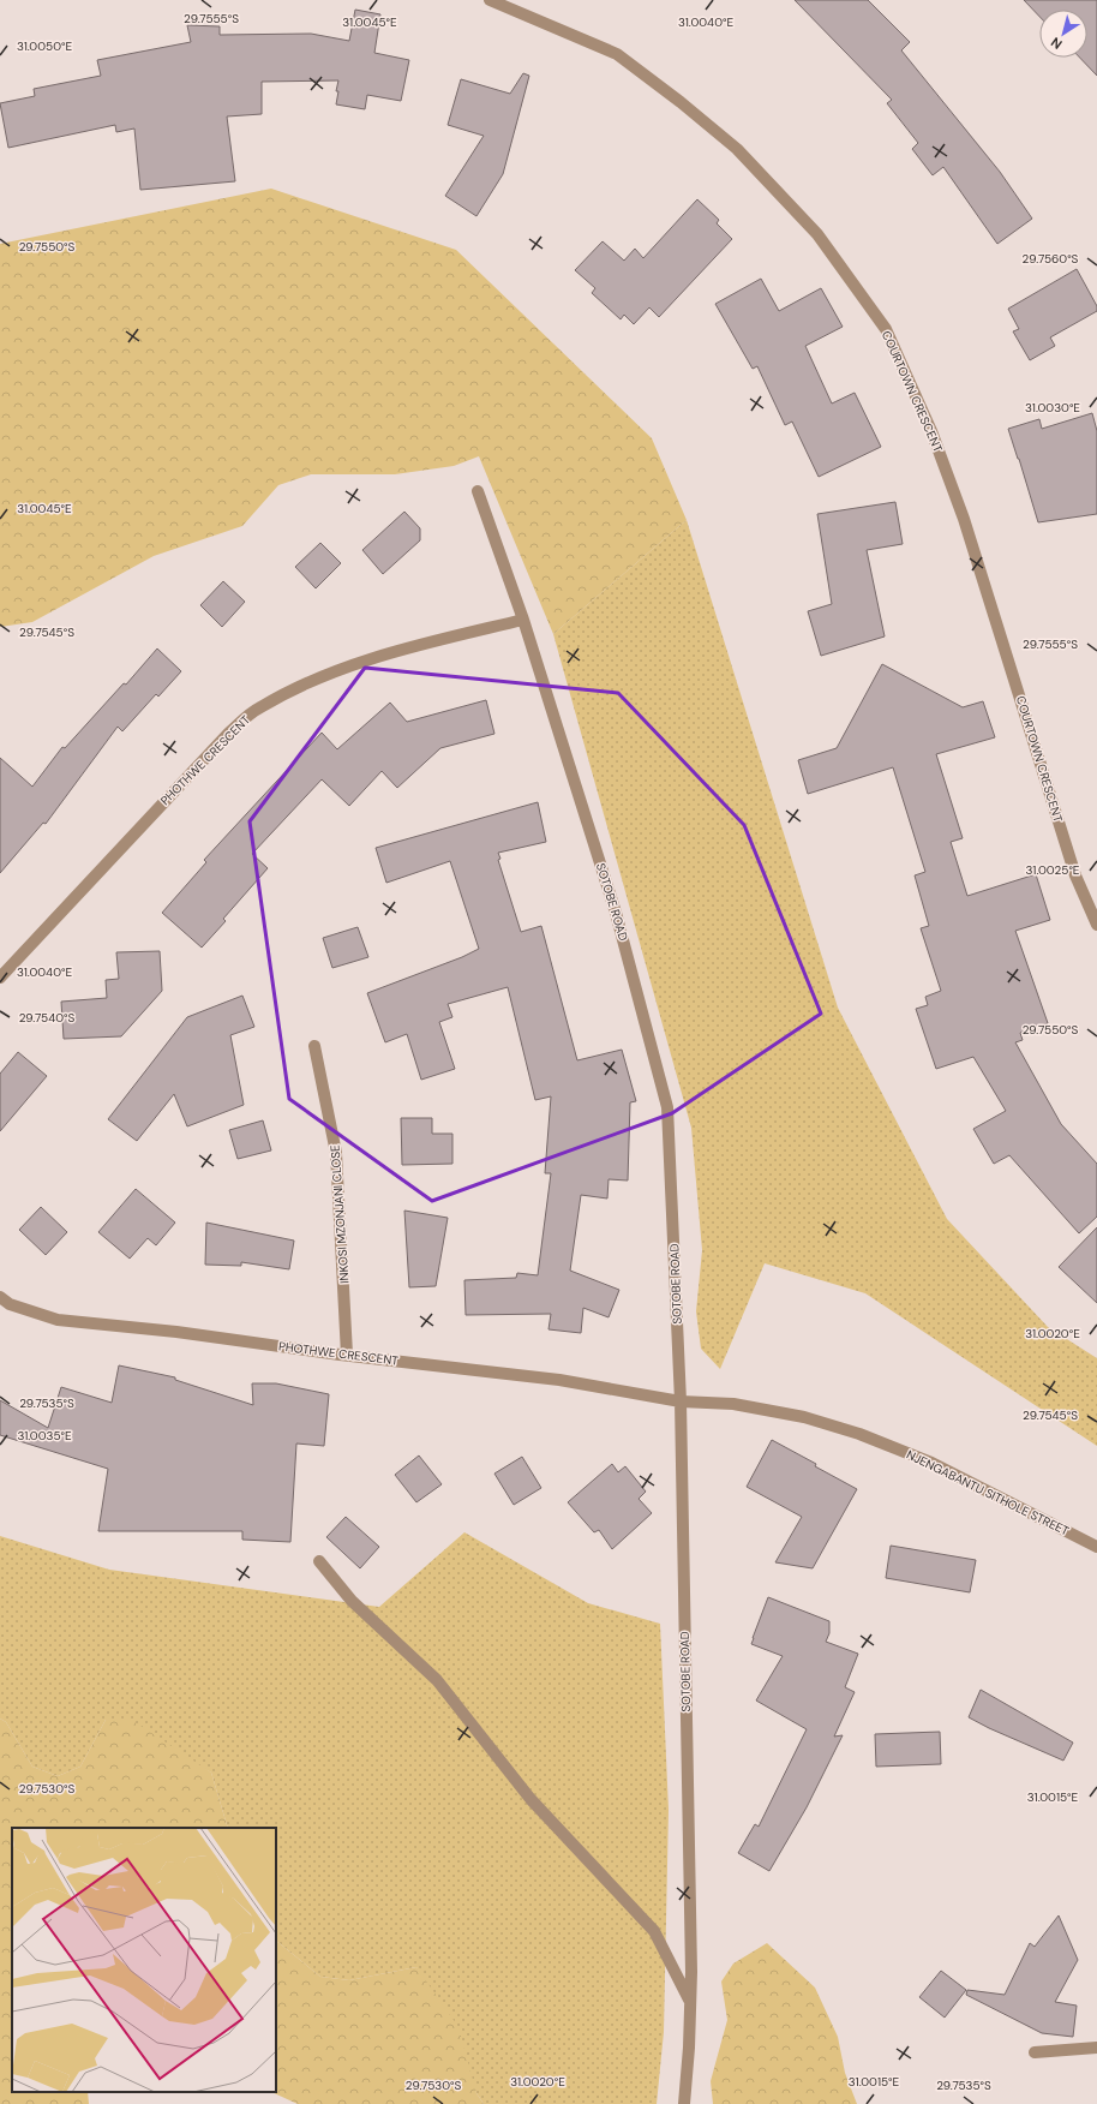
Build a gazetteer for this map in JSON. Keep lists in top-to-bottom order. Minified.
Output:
{"streets":{"street":["COURTOWN CRESCENT","PHOTHWE CRESCENT","SOTOBE ROAD","INKOSI MZONJANI CLOSE","NJENGABANTU SITHOLE STREET"]},"crossings":[["PHOTHWE CRESCENT","SOTOBE ROAD"],["PHOTHWE CRESCENT","INKOSI MZONJANI CLOSE"],["PHOTHWE CRESCENT","NJENGABANTU SITHOLE STREET"],["SOTOBE ROAD","NJENGABANTU SITHOLE STREET"]],"north":"bottom left","coordinates":["29.7555°S","31.0045°E","31.0040°E","31.0050°E","29.7550°S","29.7560°S","31.0030°E","29.7545°S","31.0025°E","29.7540°S","31.0020°E","29.7535°S","31.0035°E","29.7530°S","31.0015°E"]}
